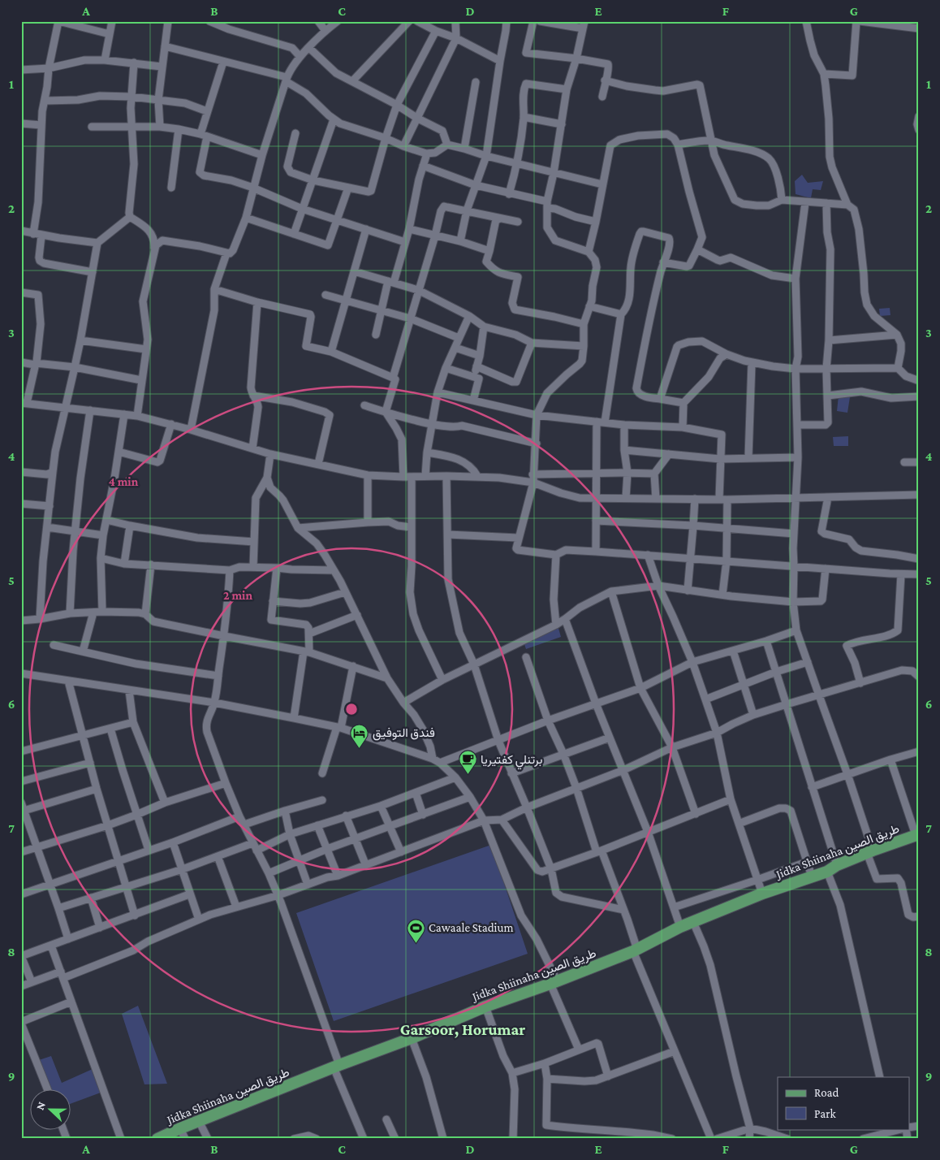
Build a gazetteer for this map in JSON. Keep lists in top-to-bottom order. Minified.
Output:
{"streets":{"main road":["Jidka Shiinaha طريق الصين"]},"districts":["Garsoor, Horumar"],"places":{"hotel":["فندق التوفيق"],"cafe":["برتنلي كفتيريا"],"sports":["Cawaale Stadium"]},"legend":["Road","Park"],"north":"left","grid":{"columns":["A","B","C","D","E","F","G"],"rows":["1","2","3","4","5","6","7","8","9"]},"rings":["4 min","2 min"]}
